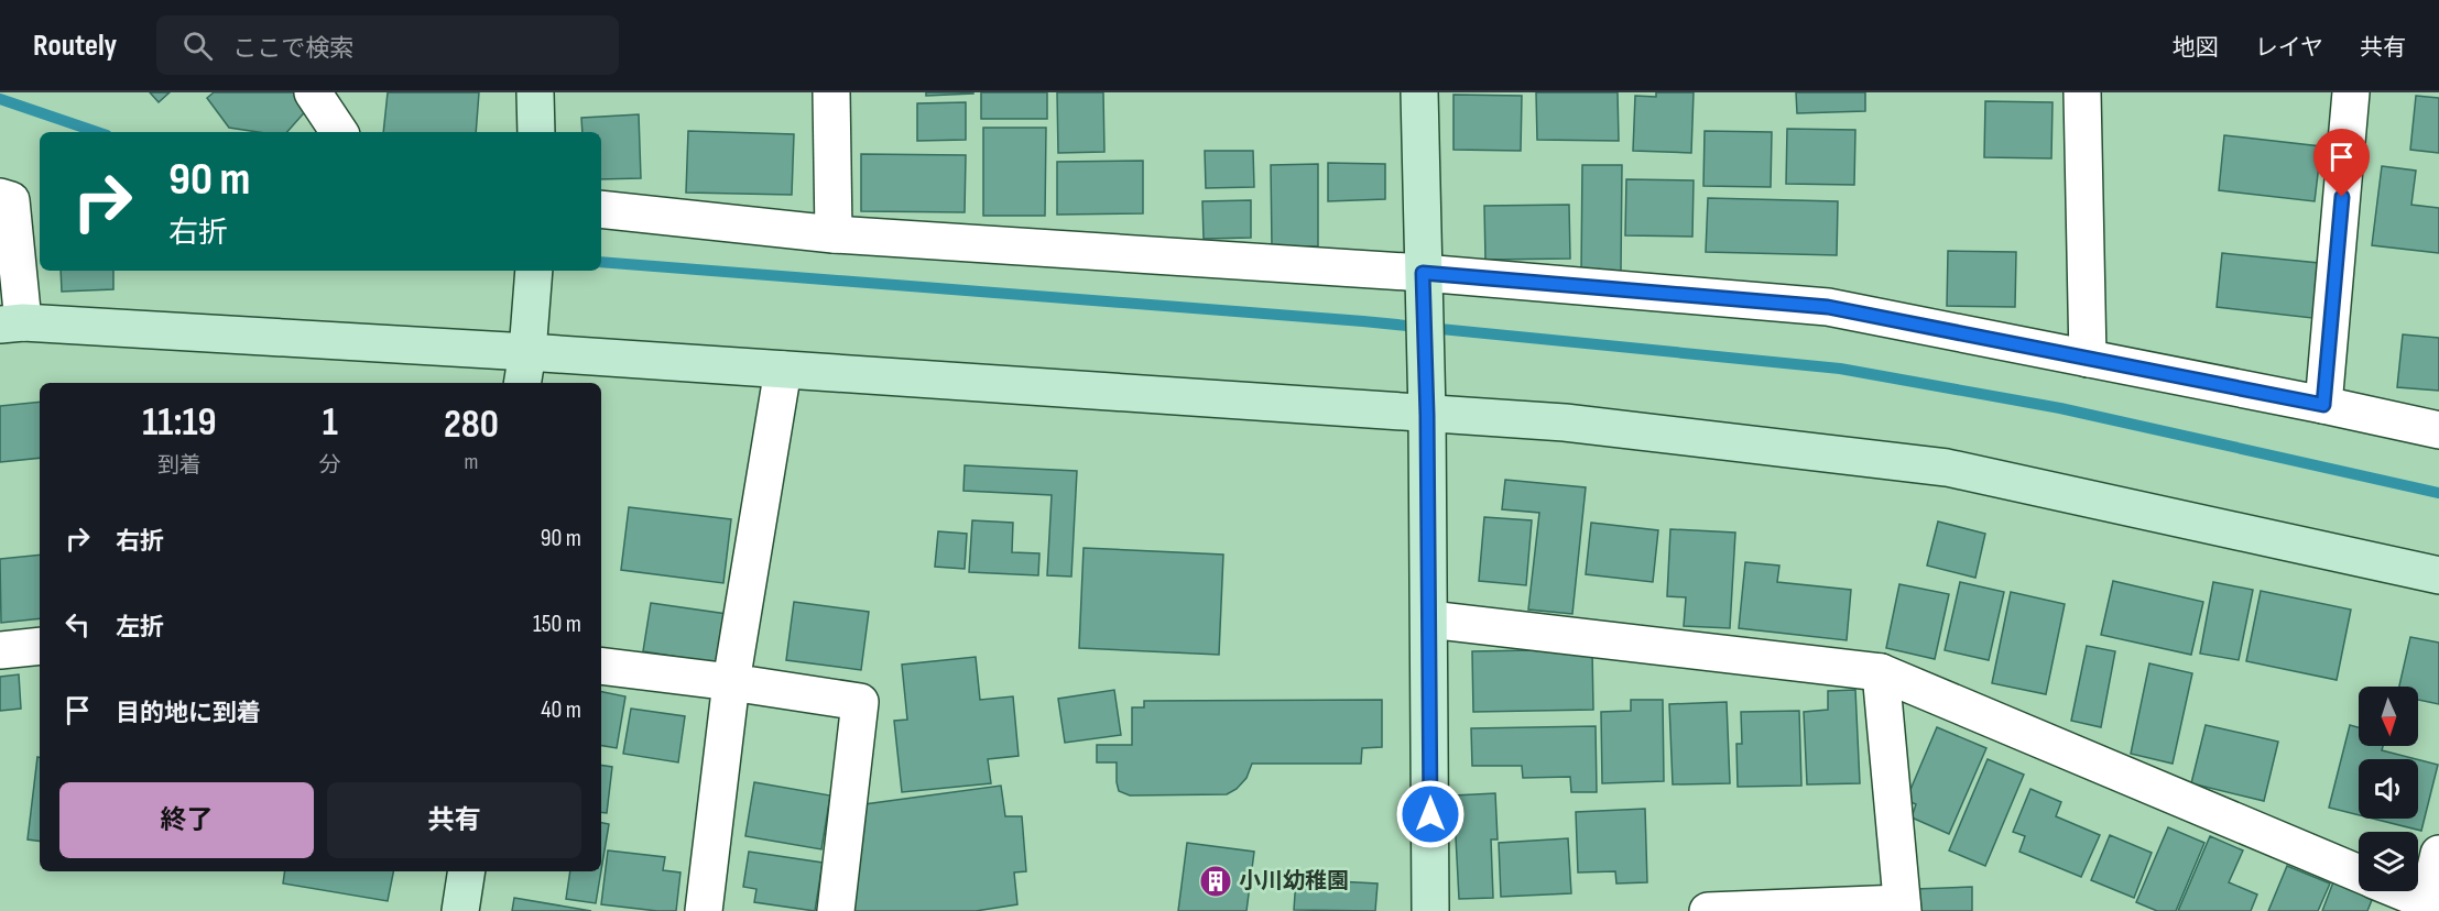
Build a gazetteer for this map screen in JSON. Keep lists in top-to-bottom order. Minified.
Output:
{"places":{"building":["小川幼稚園"]},"north":"bottom","page":{"header":"Routely","search":"ここで検索","nav":["地図","レイヤ","共有"],"turn":["90 m","右折"],"eta":["11:19","到着","1","分","280","m"],"list":[{"name":"右折","value":"90 m"},{"name":"左折","value":"150 m"},{"name":"目的地に到着","value":"40 m"}],"buttons":["終了","共有"]}}
